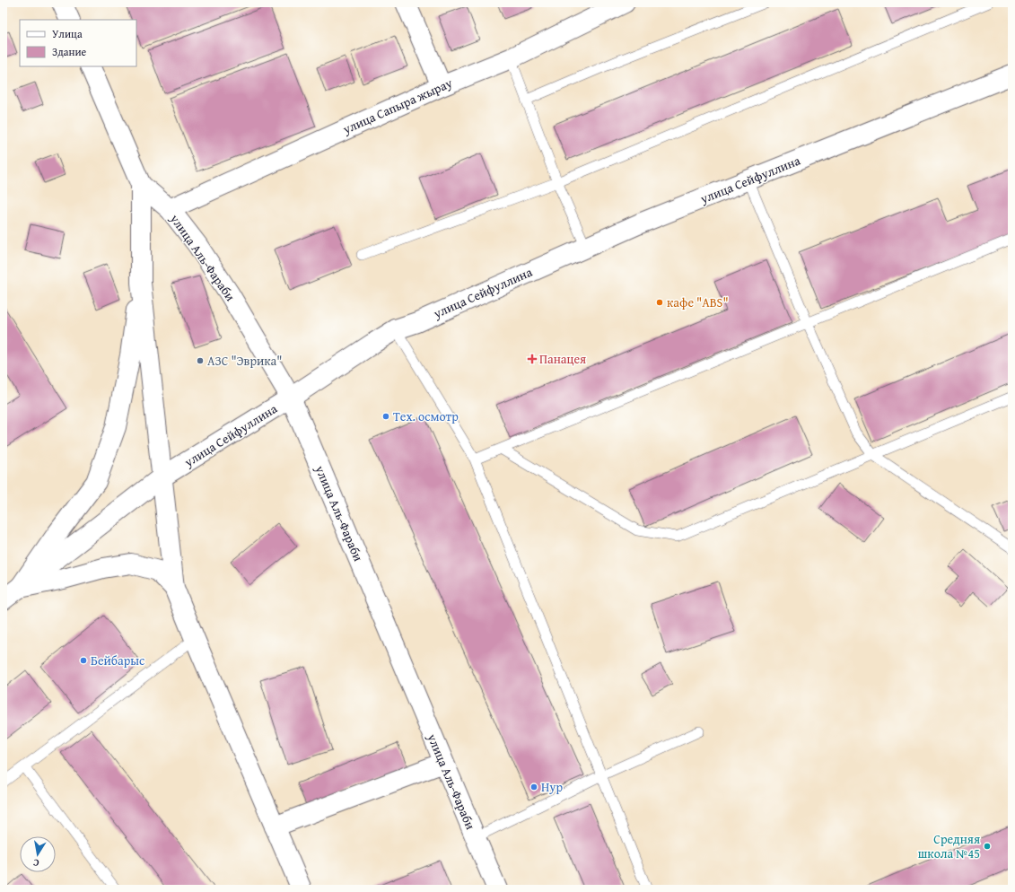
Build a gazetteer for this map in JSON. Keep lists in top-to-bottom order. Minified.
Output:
{"streets":{"main road":["улица Сапыра жырау","улица Сейфуллина","улица Аль-Фараби"]},"crossings":[["улица Сапыра жырау","улица Аль-Фараби"],["улица Сейфуллина","улица Аль-Фараби"]],"places":{"other":["кафе \"ABS\"","АЗС \"Эврика\"","Тех. осмотр","Бейбарыс","Нур","Средняя школа №45"],"health":["Панацея"]},"legend":["Улица","Здание"],"north":"bottom"}
